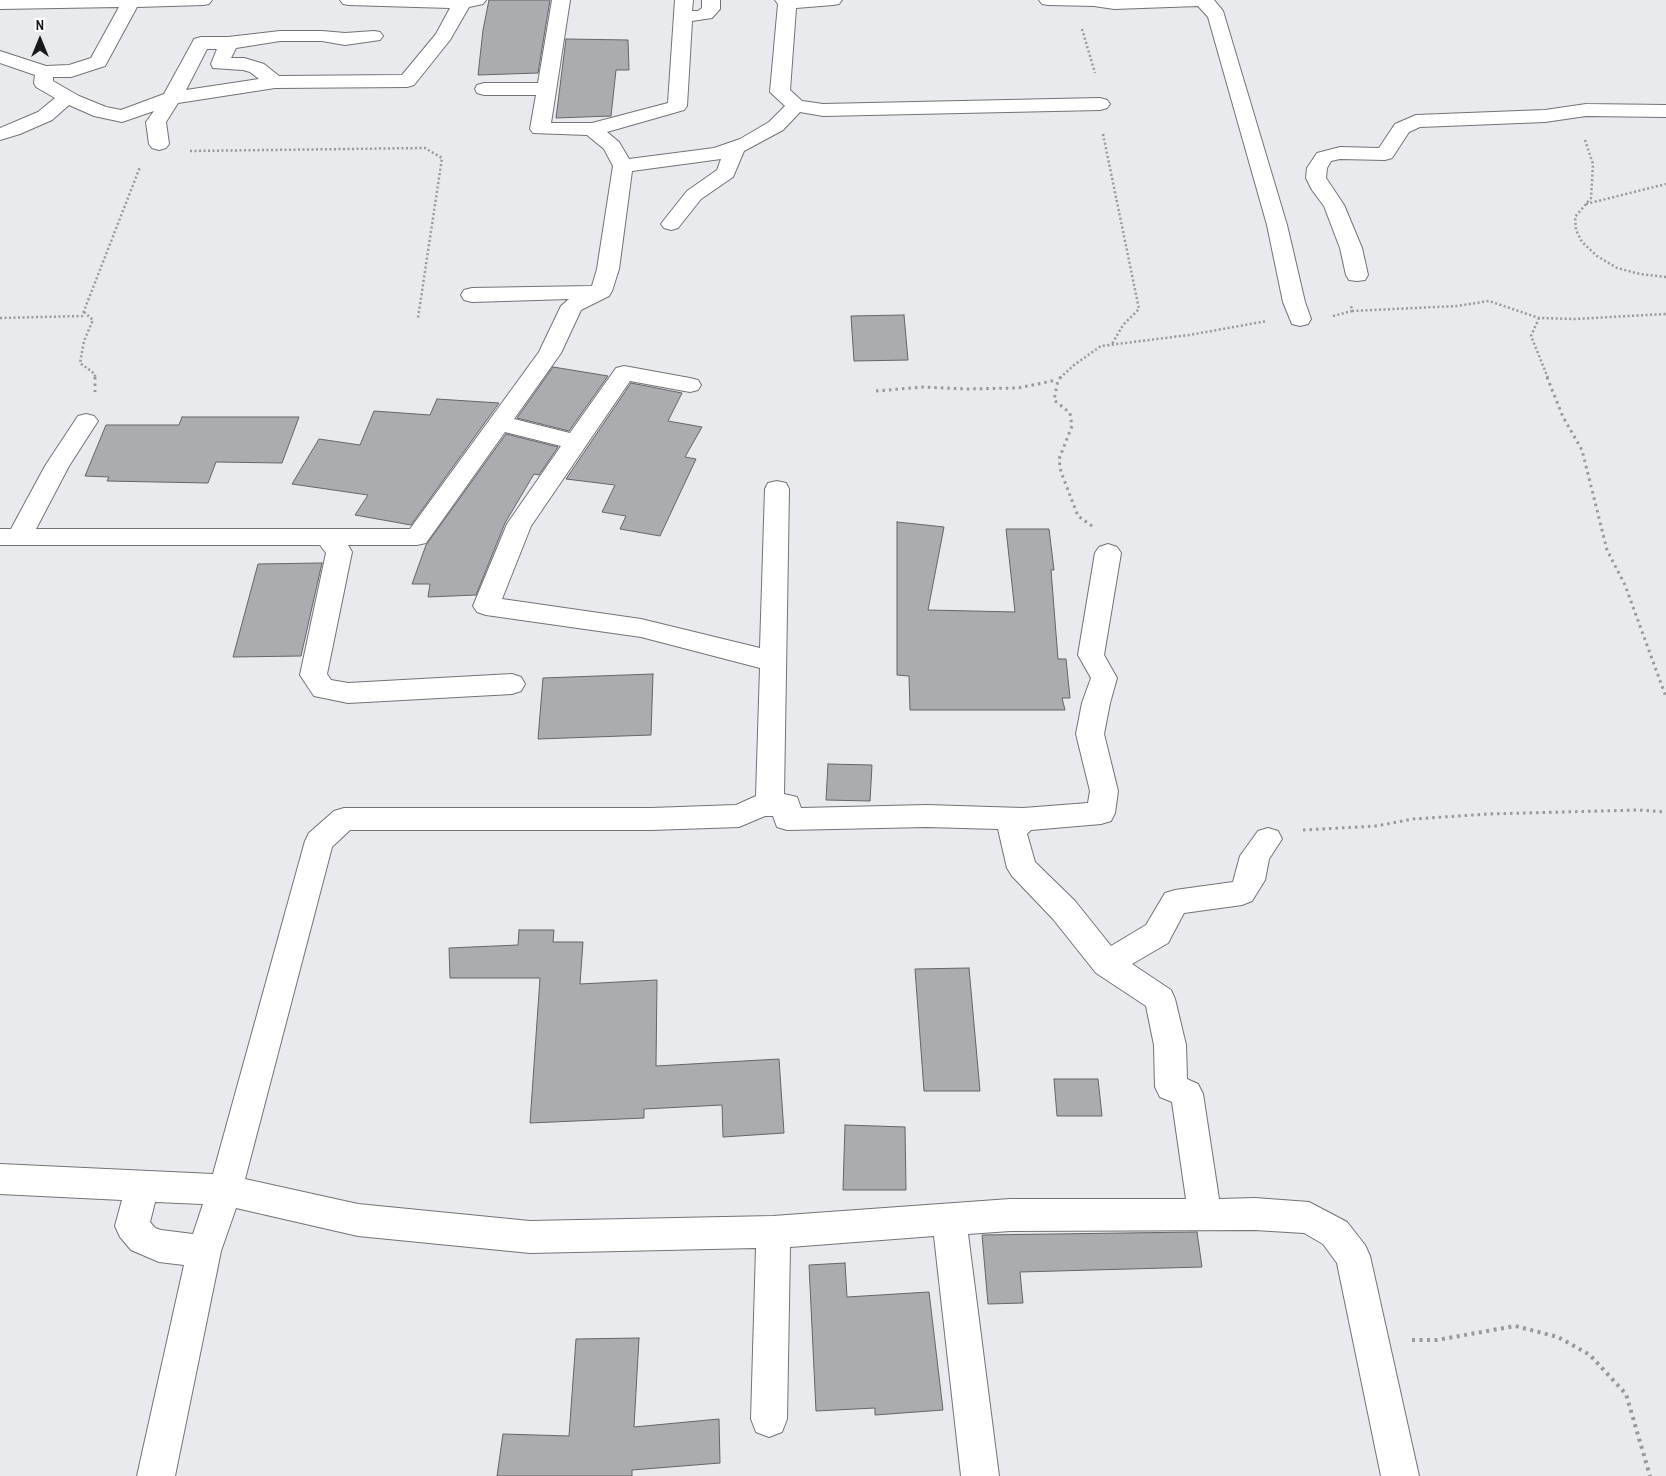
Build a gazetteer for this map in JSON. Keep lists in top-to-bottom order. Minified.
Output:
{"north":"top"}
